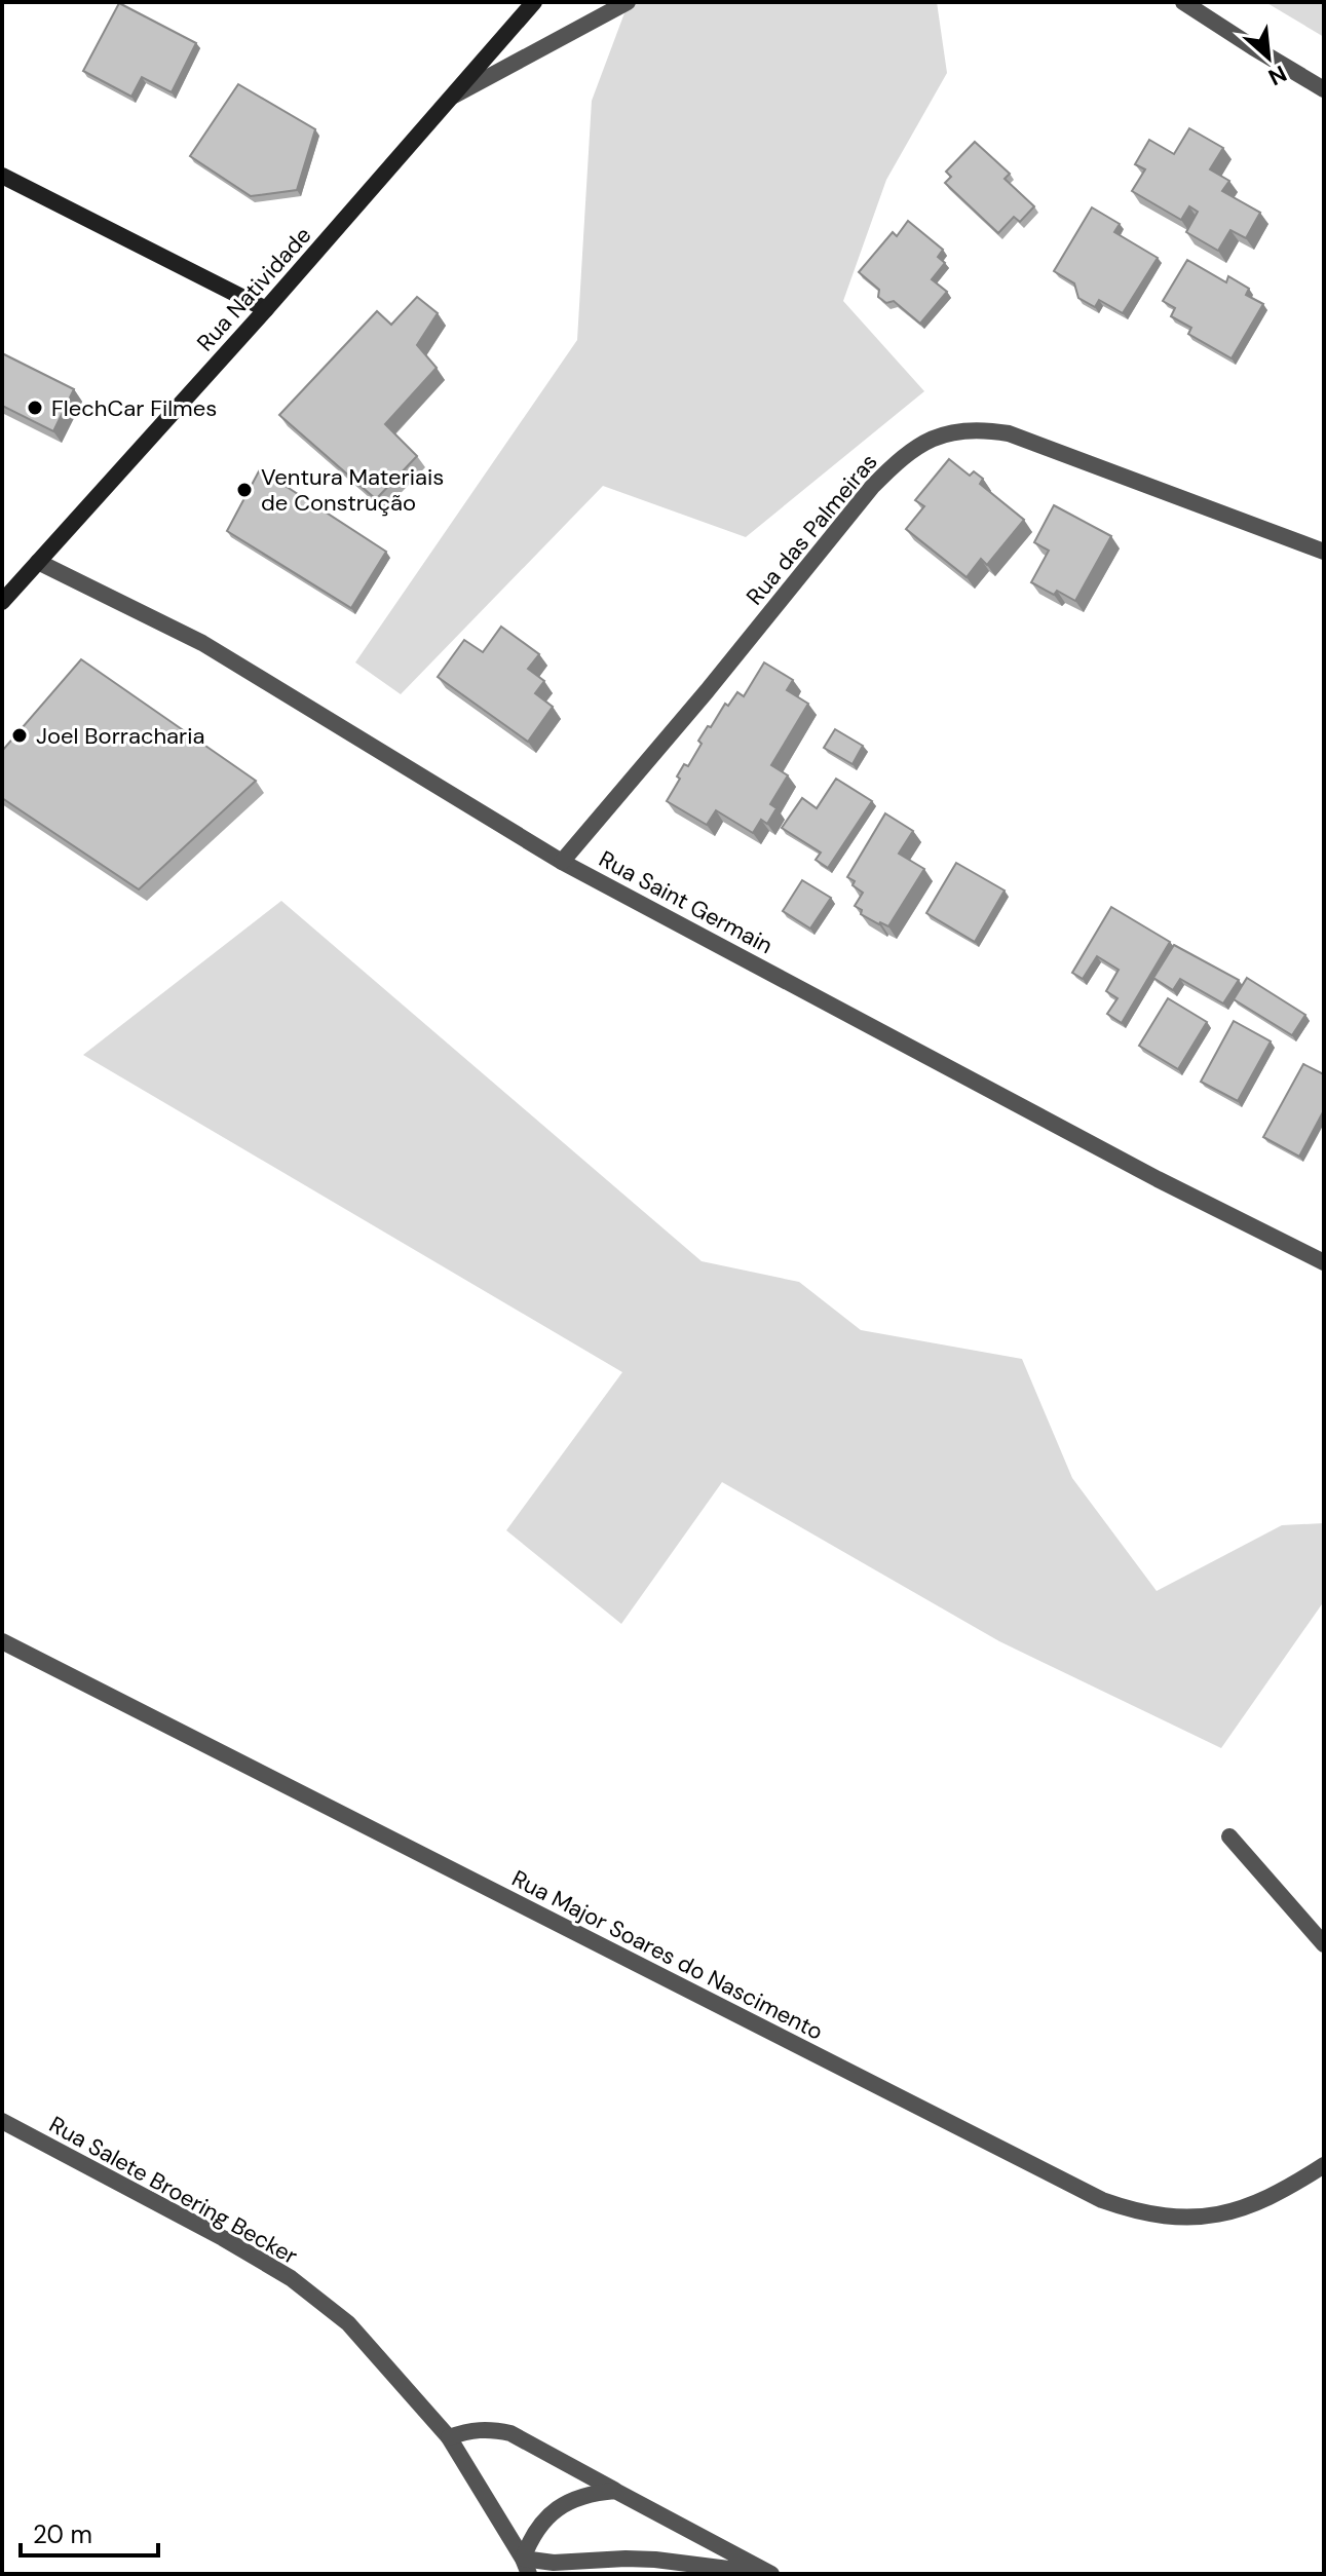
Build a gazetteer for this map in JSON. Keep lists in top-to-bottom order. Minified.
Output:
{"streets":{"main road":["Rua Natividade"],"street":["Rua das Palmeiras","Rua Saint Germain","Rua Major Soares do Nascimento","Rua Salete Broering Becker"]},"crossings":[["Rua Natividade","Rua Saint Germain"],["Rua das Palmeiras","Rua Saint Germain"]],"places":["FlechCar Filmes","Ventura Materiais de Construção","Joel Borracharia"],"scale_bar":"20 m","north":"bottom right"}
